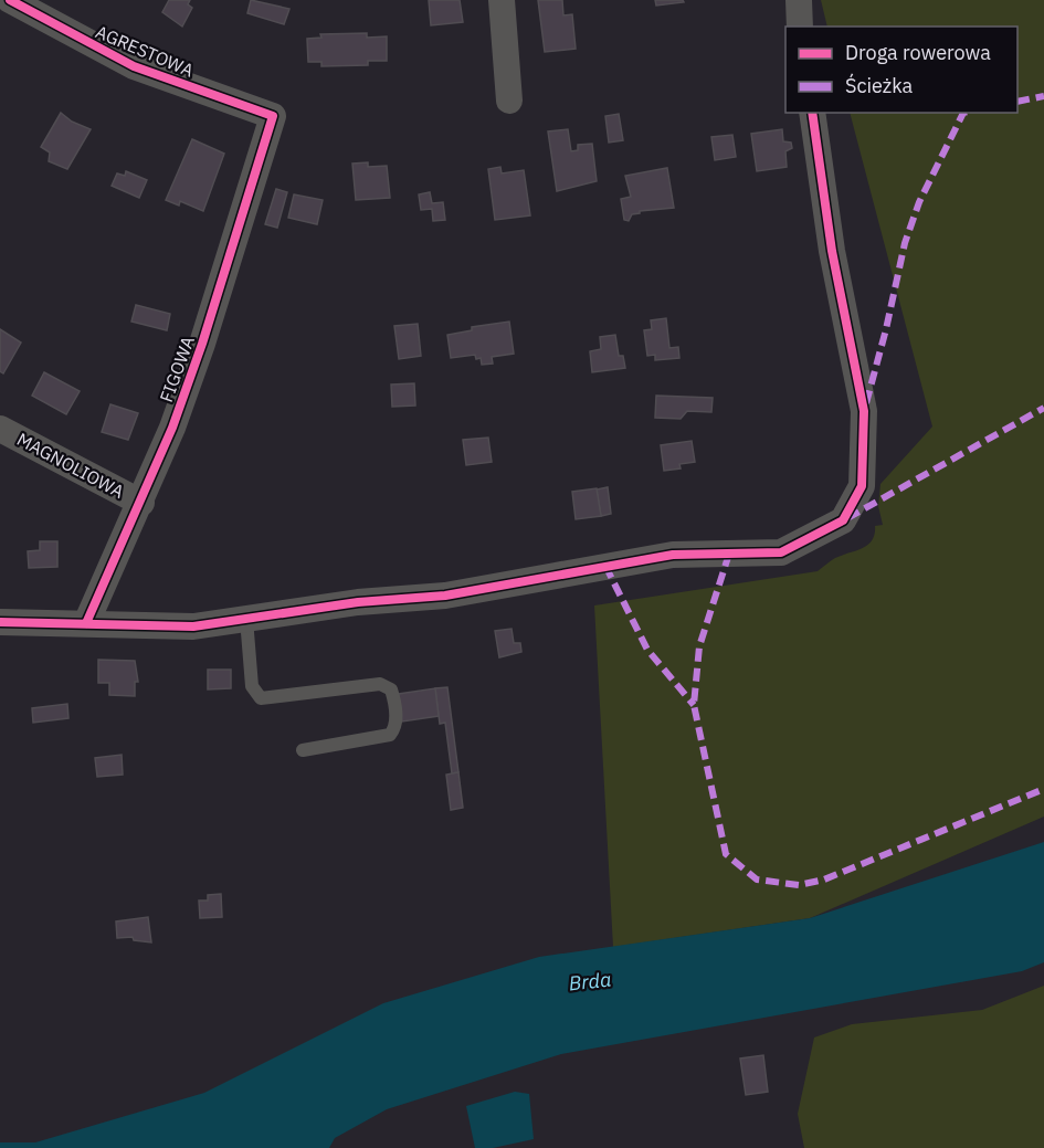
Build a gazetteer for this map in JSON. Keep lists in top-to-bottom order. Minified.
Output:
{"streets":{"street":["AGRESTOWA","FIGOWA","MAGNOLIOWA"]},"crossings":[["AGRESTOWA","FIGOWA"],["FIGOWA","MAGNOLIOWA"]],"water":["Brda"],"legend":["Droga rowerowa","Ścieżka"]}
